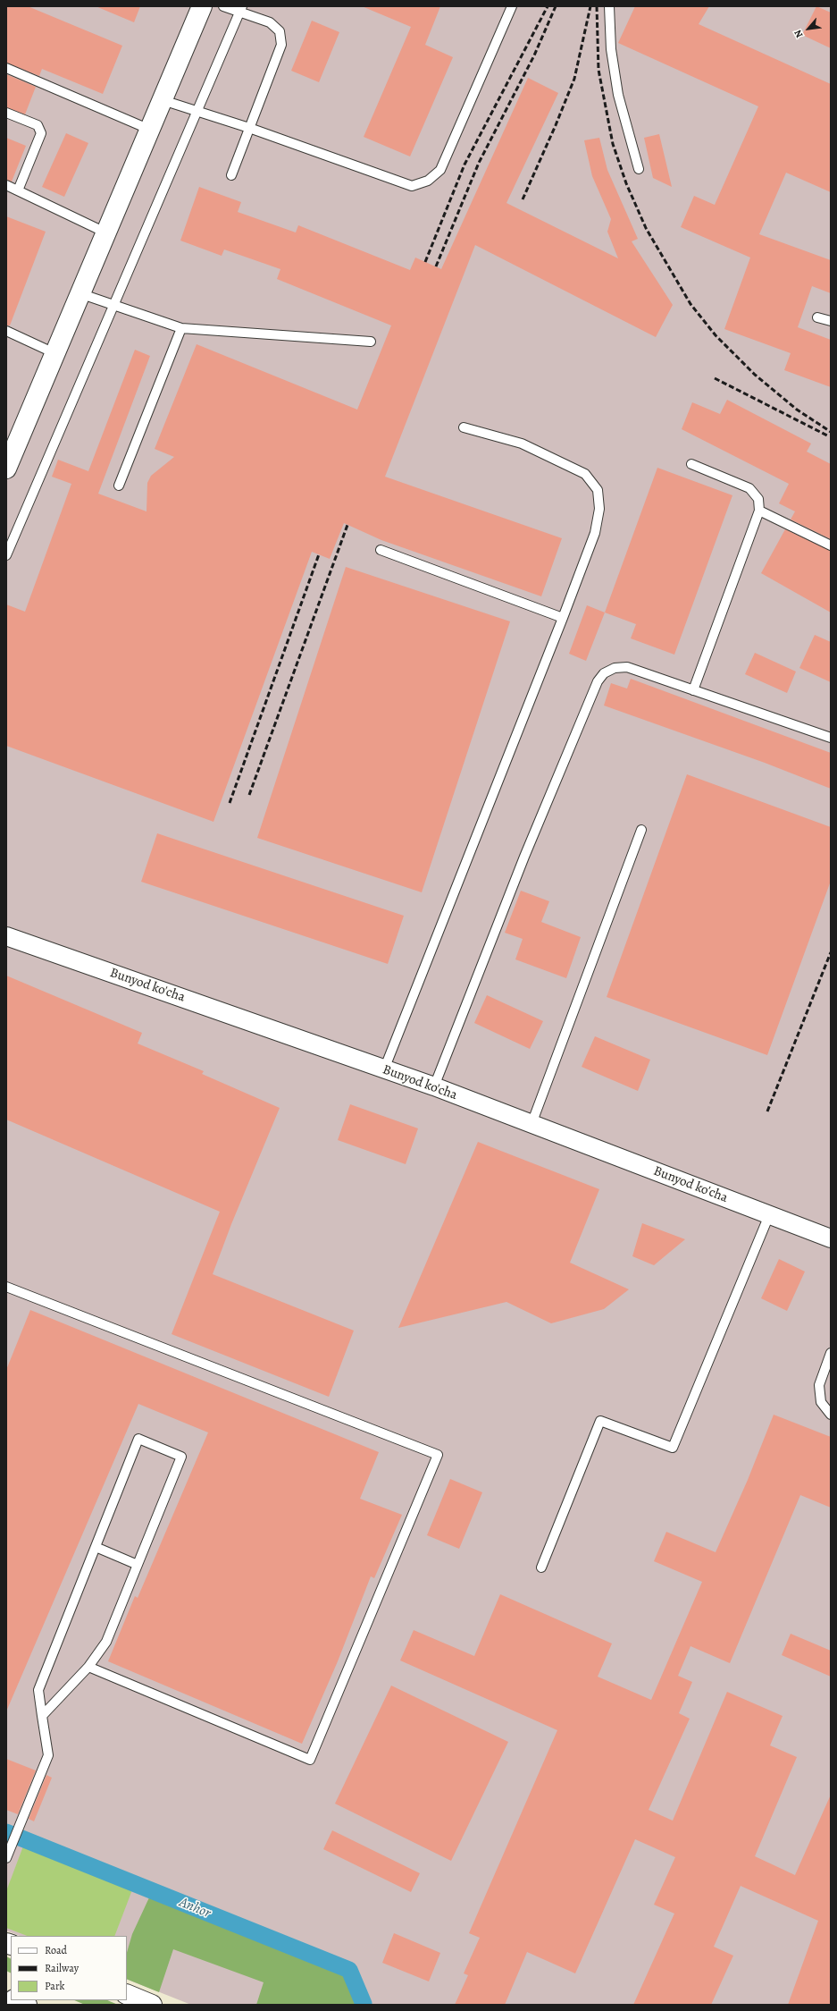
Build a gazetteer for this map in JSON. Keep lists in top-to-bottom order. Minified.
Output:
{"streets":{"street":["Bunyod ko'cha"]},"water":["Anhor"],"legend":["Road","Railway","Park"],"north":"bottom left"}
